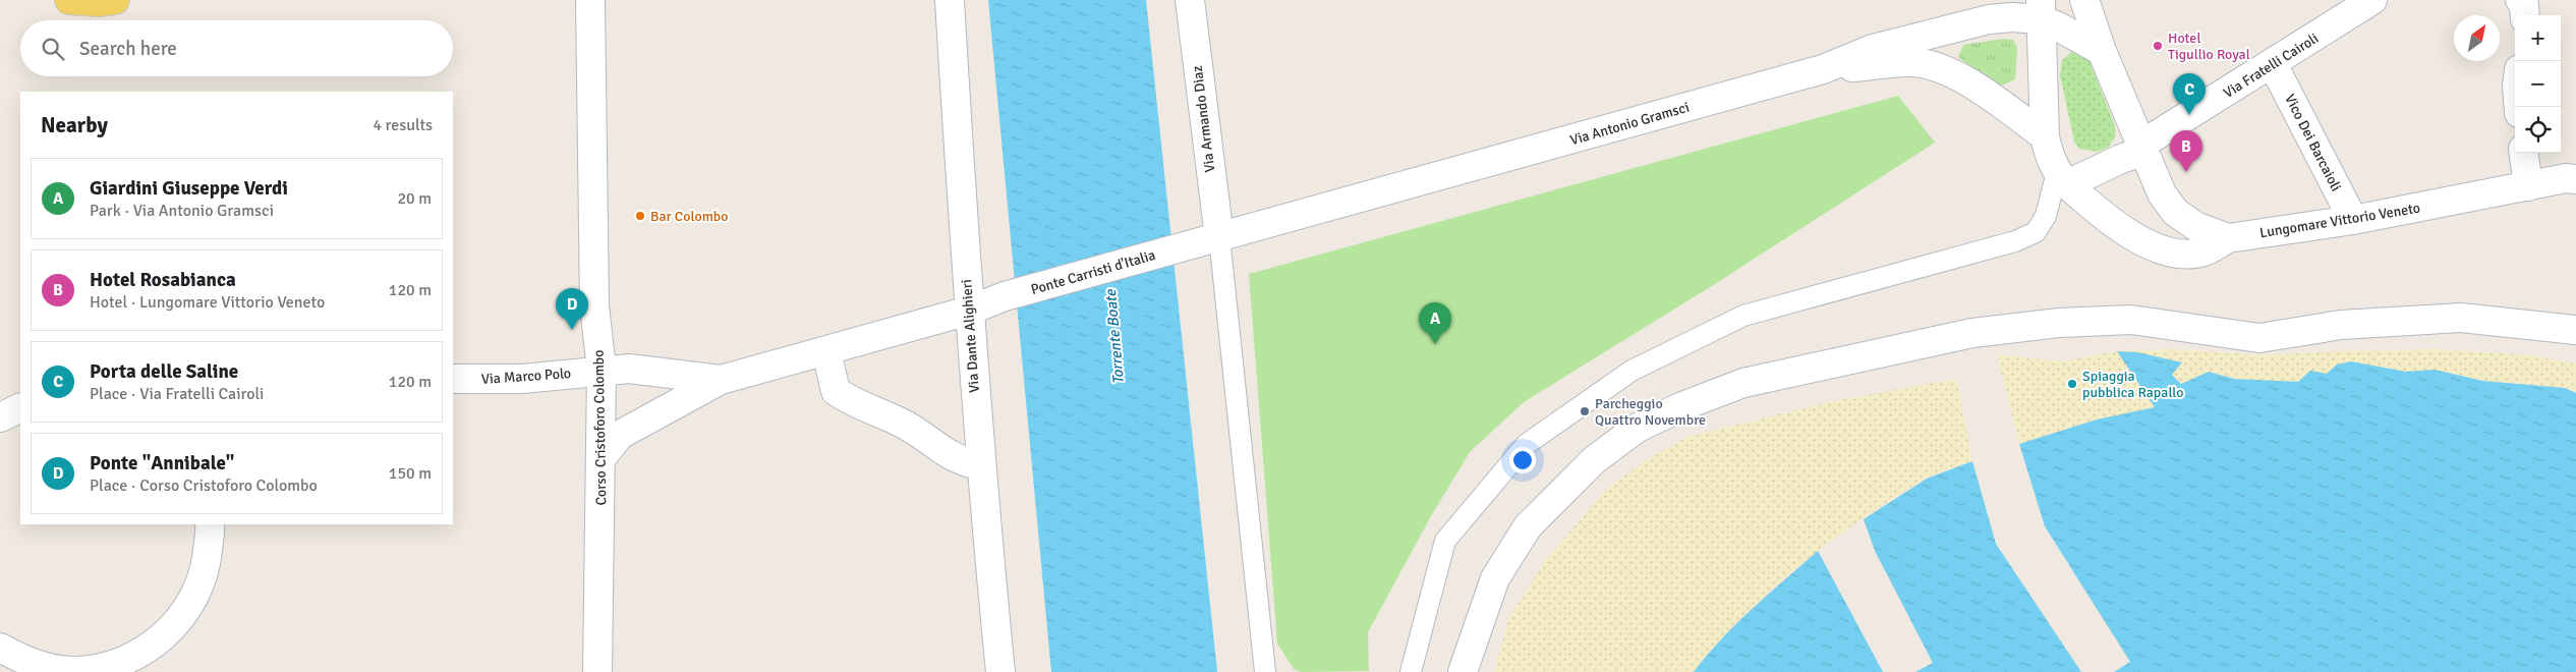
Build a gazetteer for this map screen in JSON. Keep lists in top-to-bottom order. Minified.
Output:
{"streets":{"street":["Via Fratelli Cairoli","Via Armando Diaz","Via Antonio Gramsci","Vico Dei Barcaioli","Lungomare Vittorio Veneto","Ponte Carristi d'Italia","Via Dante Alighieri","Via Marco Polo","Corso Cristoforo Colombo"]},"crossings":[["Via Fratelli Cairoli","Vico Dei Barcaioli"],["Via Fratelli Cairoli","Lungomare Vittorio Veneto"],["Via Armando Diaz","Via Antonio Gramsci"],["Via Armando Diaz","Ponte Carristi d'Italia"],["Via Antonio Gramsci","Lungomare Vittorio Veneto"],["Via Antonio Gramsci","Ponte Carristi d'Italia"],["Vico Dei Barcaioli","Lungomare Vittorio Veneto"],["Ponte Carristi d'Italia","Via Dante Alighieri"],["Ponte Carristi d'Italia","Via Marco Polo"],["Via Marco Polo","Corso Cristoforo Colombo"]],"water":["Torrente Boate"],"places":["Hotel Tigullio Royal","Bar Colombo","Spiaggia pubblica Rapallo","Parcheggio Quattro Novembre"],"north":"top right","page":{"map_buttons":["+","−"],"search":"Search here","pins":["C","B","D","A"],"heading":["Nearby","4 results"],"list":[{"mark":"A","name":"Giardini Giuseppe Verdi","note":"Park · Via Antonio Gramsci","value":"20 m"},{"mark":"B","name":"Hotel Rosabianca","note":"Hotel · Lungomare Vittorio Veneto","value":"120 m"},{"mark":"C","name":"Porta delle Saline","note":"Place · Via Fratelli Cairoli","value":"120 m"},{"mark":"D","name":"Ponte \"Annibale\"","note":"Place · Corso Cristoforo Colombo","value":"150 m"}]}}
